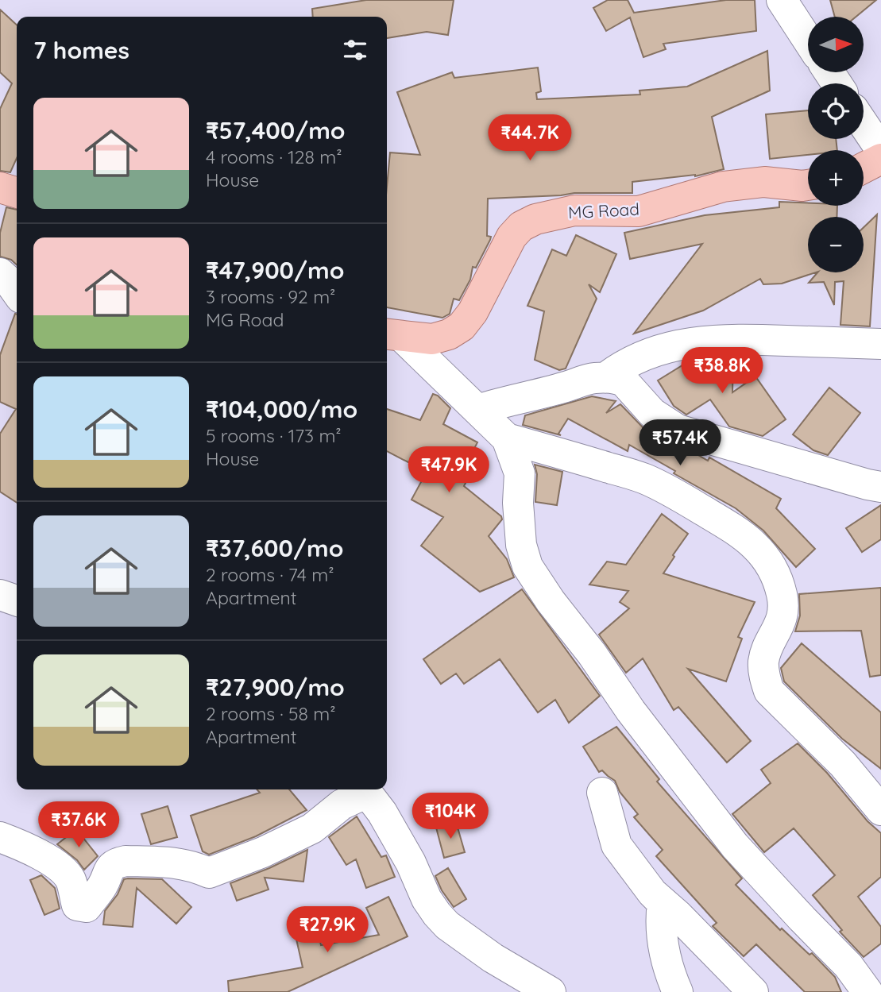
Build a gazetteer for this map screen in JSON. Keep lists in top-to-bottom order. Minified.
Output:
{"streets":{"main road":["MG Road"]},"north":"right","page":{"map_buttons":["+","−"],"heading":"7 homes","list":[{"name":"₹57,400/mo","note":"4 rooms · 128 m² · House"},{"name":"₹47,900/mo","note":"3 rooms · 92 m² · MG Road"},{"name":"₹104,000/mo","note":"5 rooms · 173 m² · House"},{"name":"₹37,600/mo","note":"2 rooms · 74 m² · Apartment"},{"name":"₹27,900/mo","note":"2 rooms · 58 m² · Apartment"}],"price":["₹44.7K","₹38.8K","₹57.4K","₹47.9K","₹104K","₹37.6K","₹27.9K"]}}
